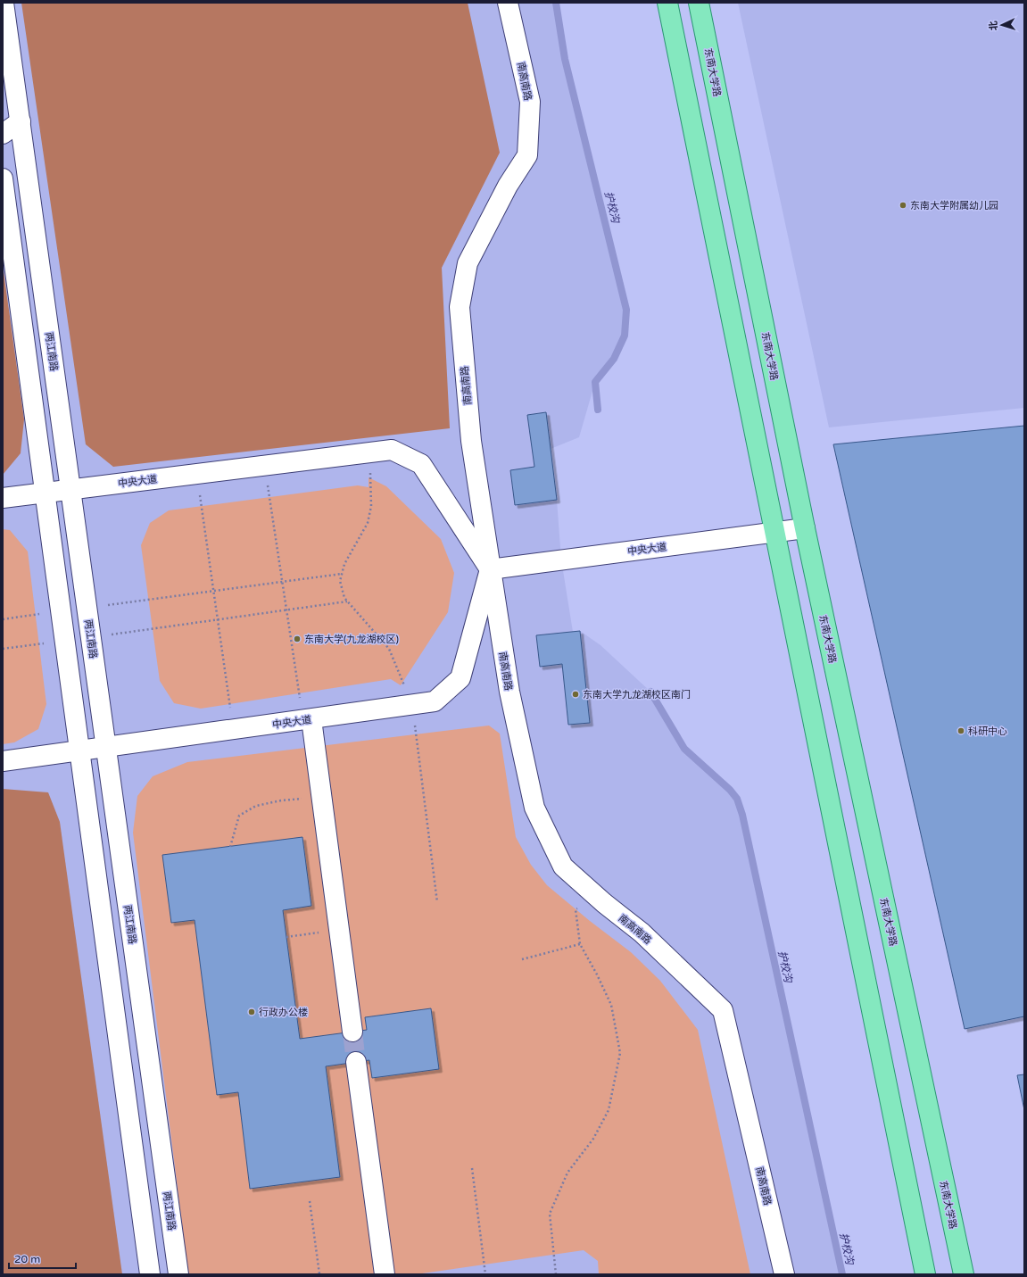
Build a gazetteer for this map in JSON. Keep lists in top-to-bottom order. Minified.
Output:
{"streets":{"main road":["东南大学路"],"street":["南高南路","两江南路","中央大道"]},"crossings":[["东南大学路","中央大道"],["南高南路","中央大道"],["两江南路","中央大道"]],"water":["护校沟"],"places":["东南大学附属幼儿园","东南大学(九龙湖校区)","东南大学九龙湖校区南门","科研中心","行政办公楼"],"scale_bar":"20 m","north":"left"}
